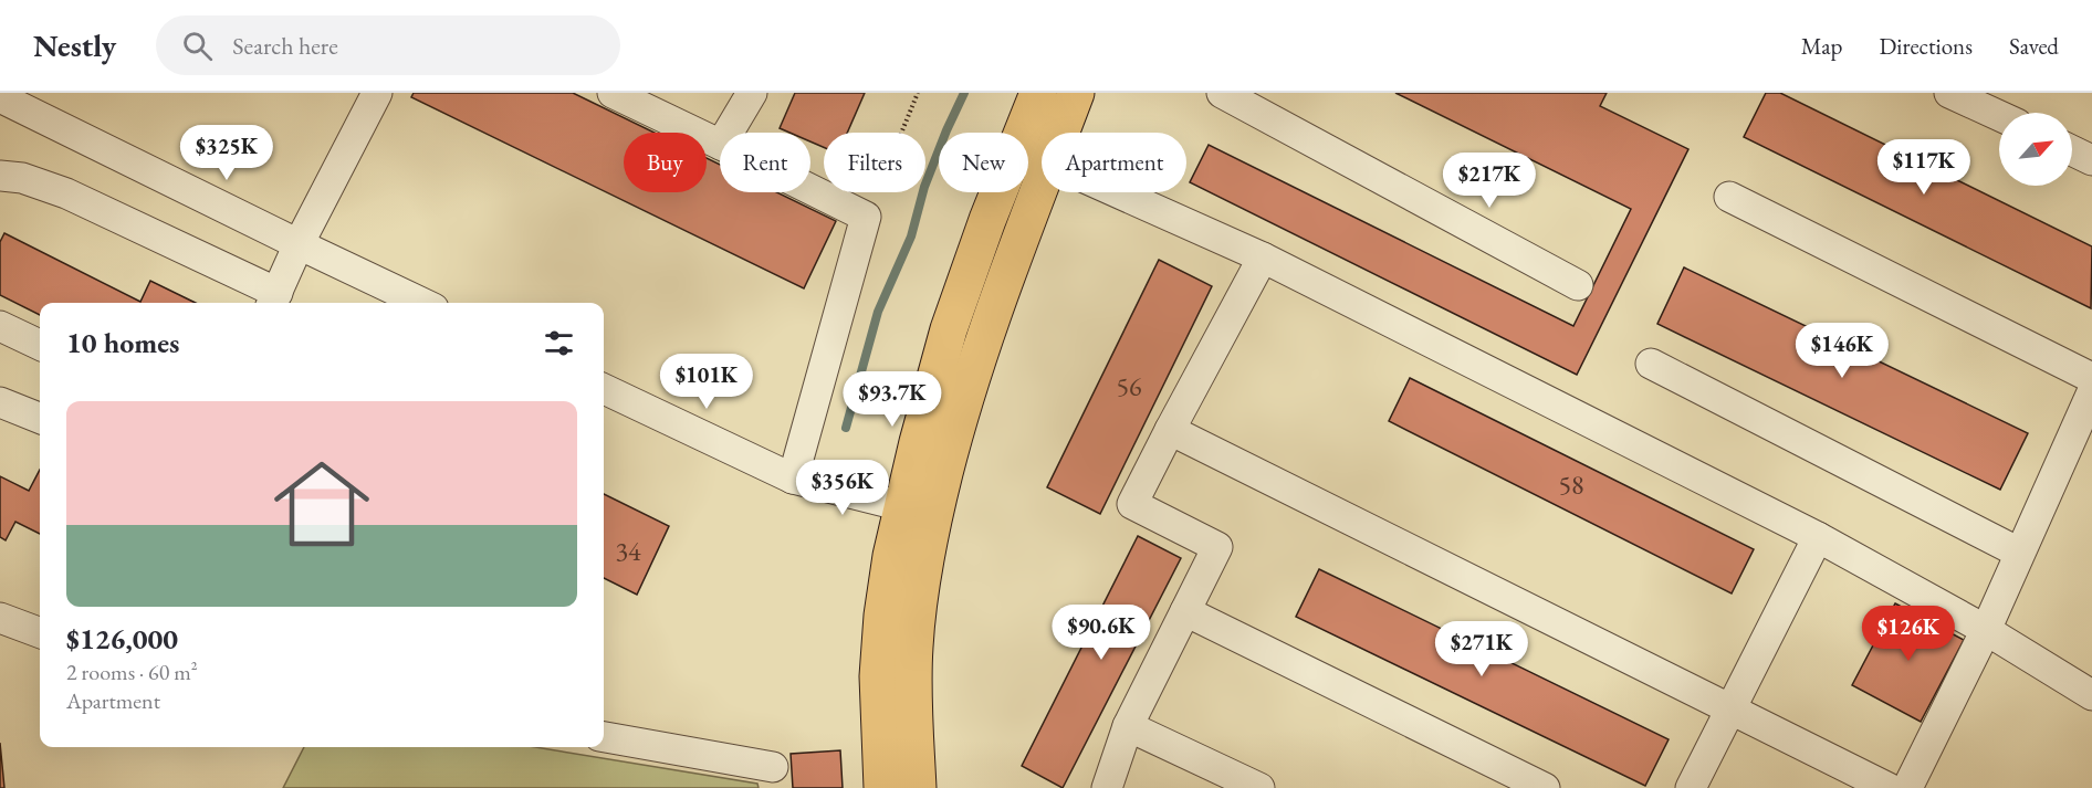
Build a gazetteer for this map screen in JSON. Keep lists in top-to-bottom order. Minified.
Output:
{"house_numbers":["56","58","34"],"north":"top right","page":{"header":"Nestly","search":"Search here","nav":["Map","Directions","Saved"],"price":["$325K","$117K","$217K","$146K","$101K","$93.7K","$356K","$90.6K","$126K","$271K"],"chip":["Buy","Rent","Filters","New","Apartment"],"heading":"10 homes","list":[{"name":"$126,000","note":"2 rooms · 60 m² · Apartment"}]}}
